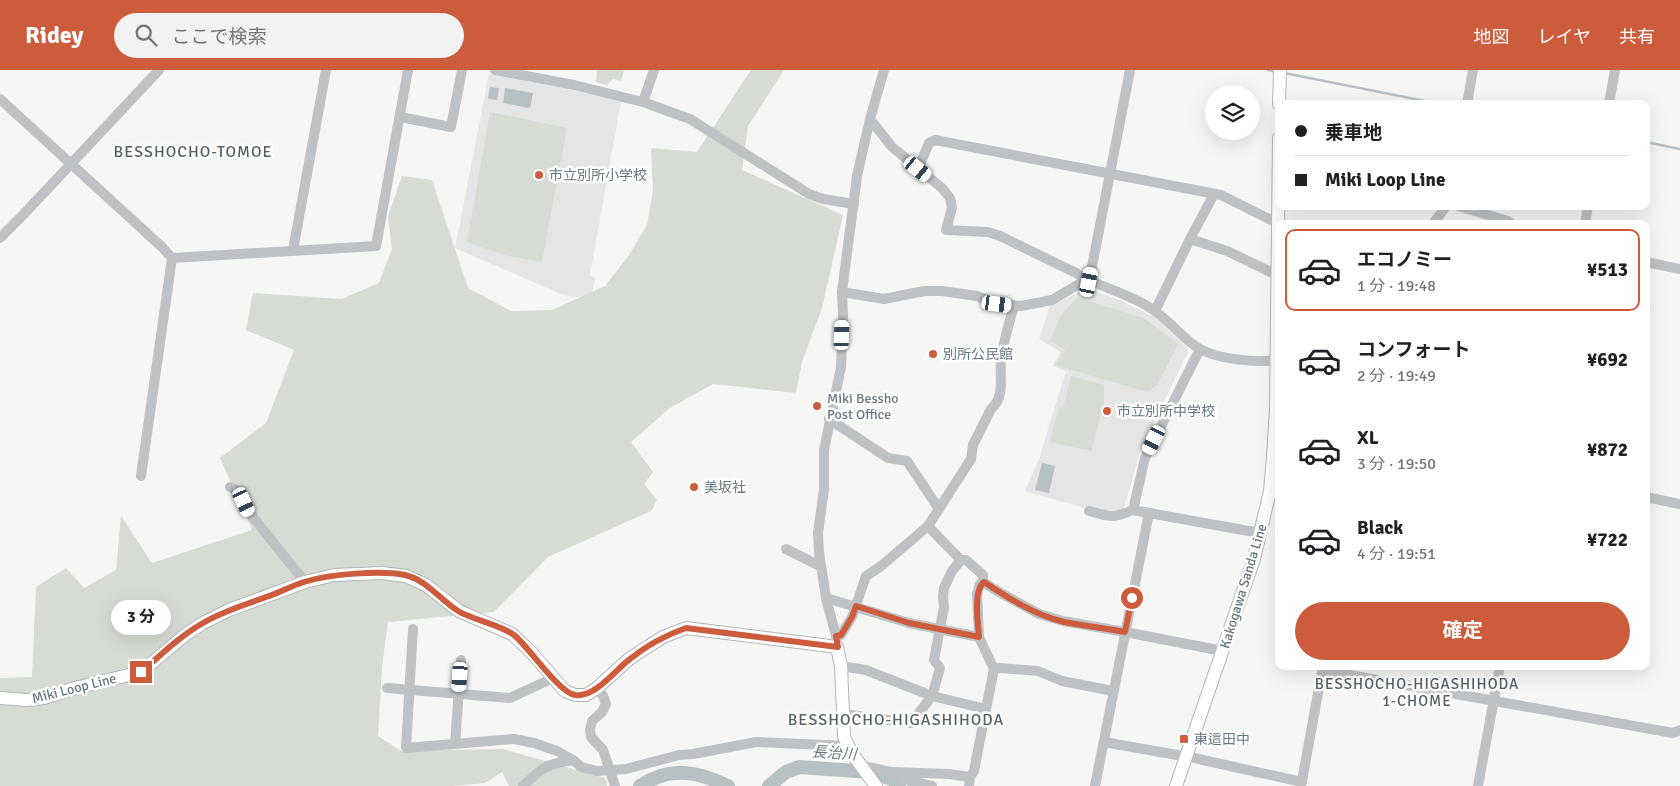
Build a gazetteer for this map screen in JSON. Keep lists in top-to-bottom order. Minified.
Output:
{"streets":{"main road":["Kakogawa Sanda Line","Miki Loop Line"]},"districts":["BESSHOCHO-TOMOE","BESSHOCHO-HIGASHIHODA 1-CHOME","BESSHOCHO-HIGASHIHODA"],"water":["長治川"],"places":{"other":["市立別所小学校","別所公民館","Miki Bessho Post Office","市立別所中学校","美坂社"],"transit":["東這田中"]},"page":{"header":"Ridey","search":"ここで検索","nav":["地図","レイヤ","共有"],"banner":["乗車地","Miki Loop Line"],"list":[{"name":"エコノミー","note":"1 分 · 19:48","value":"¥513"},{"name":"コンフォート","note":"2 分 · 19:49","value":"¥692"},{"name":"XL","note":"3 分 · 19:50","value":"¥872"},{"name":"Black","note":"4 分 · 19:51","value":"¥722"}],"buttons":"確定","bubble":"3 分"}}
